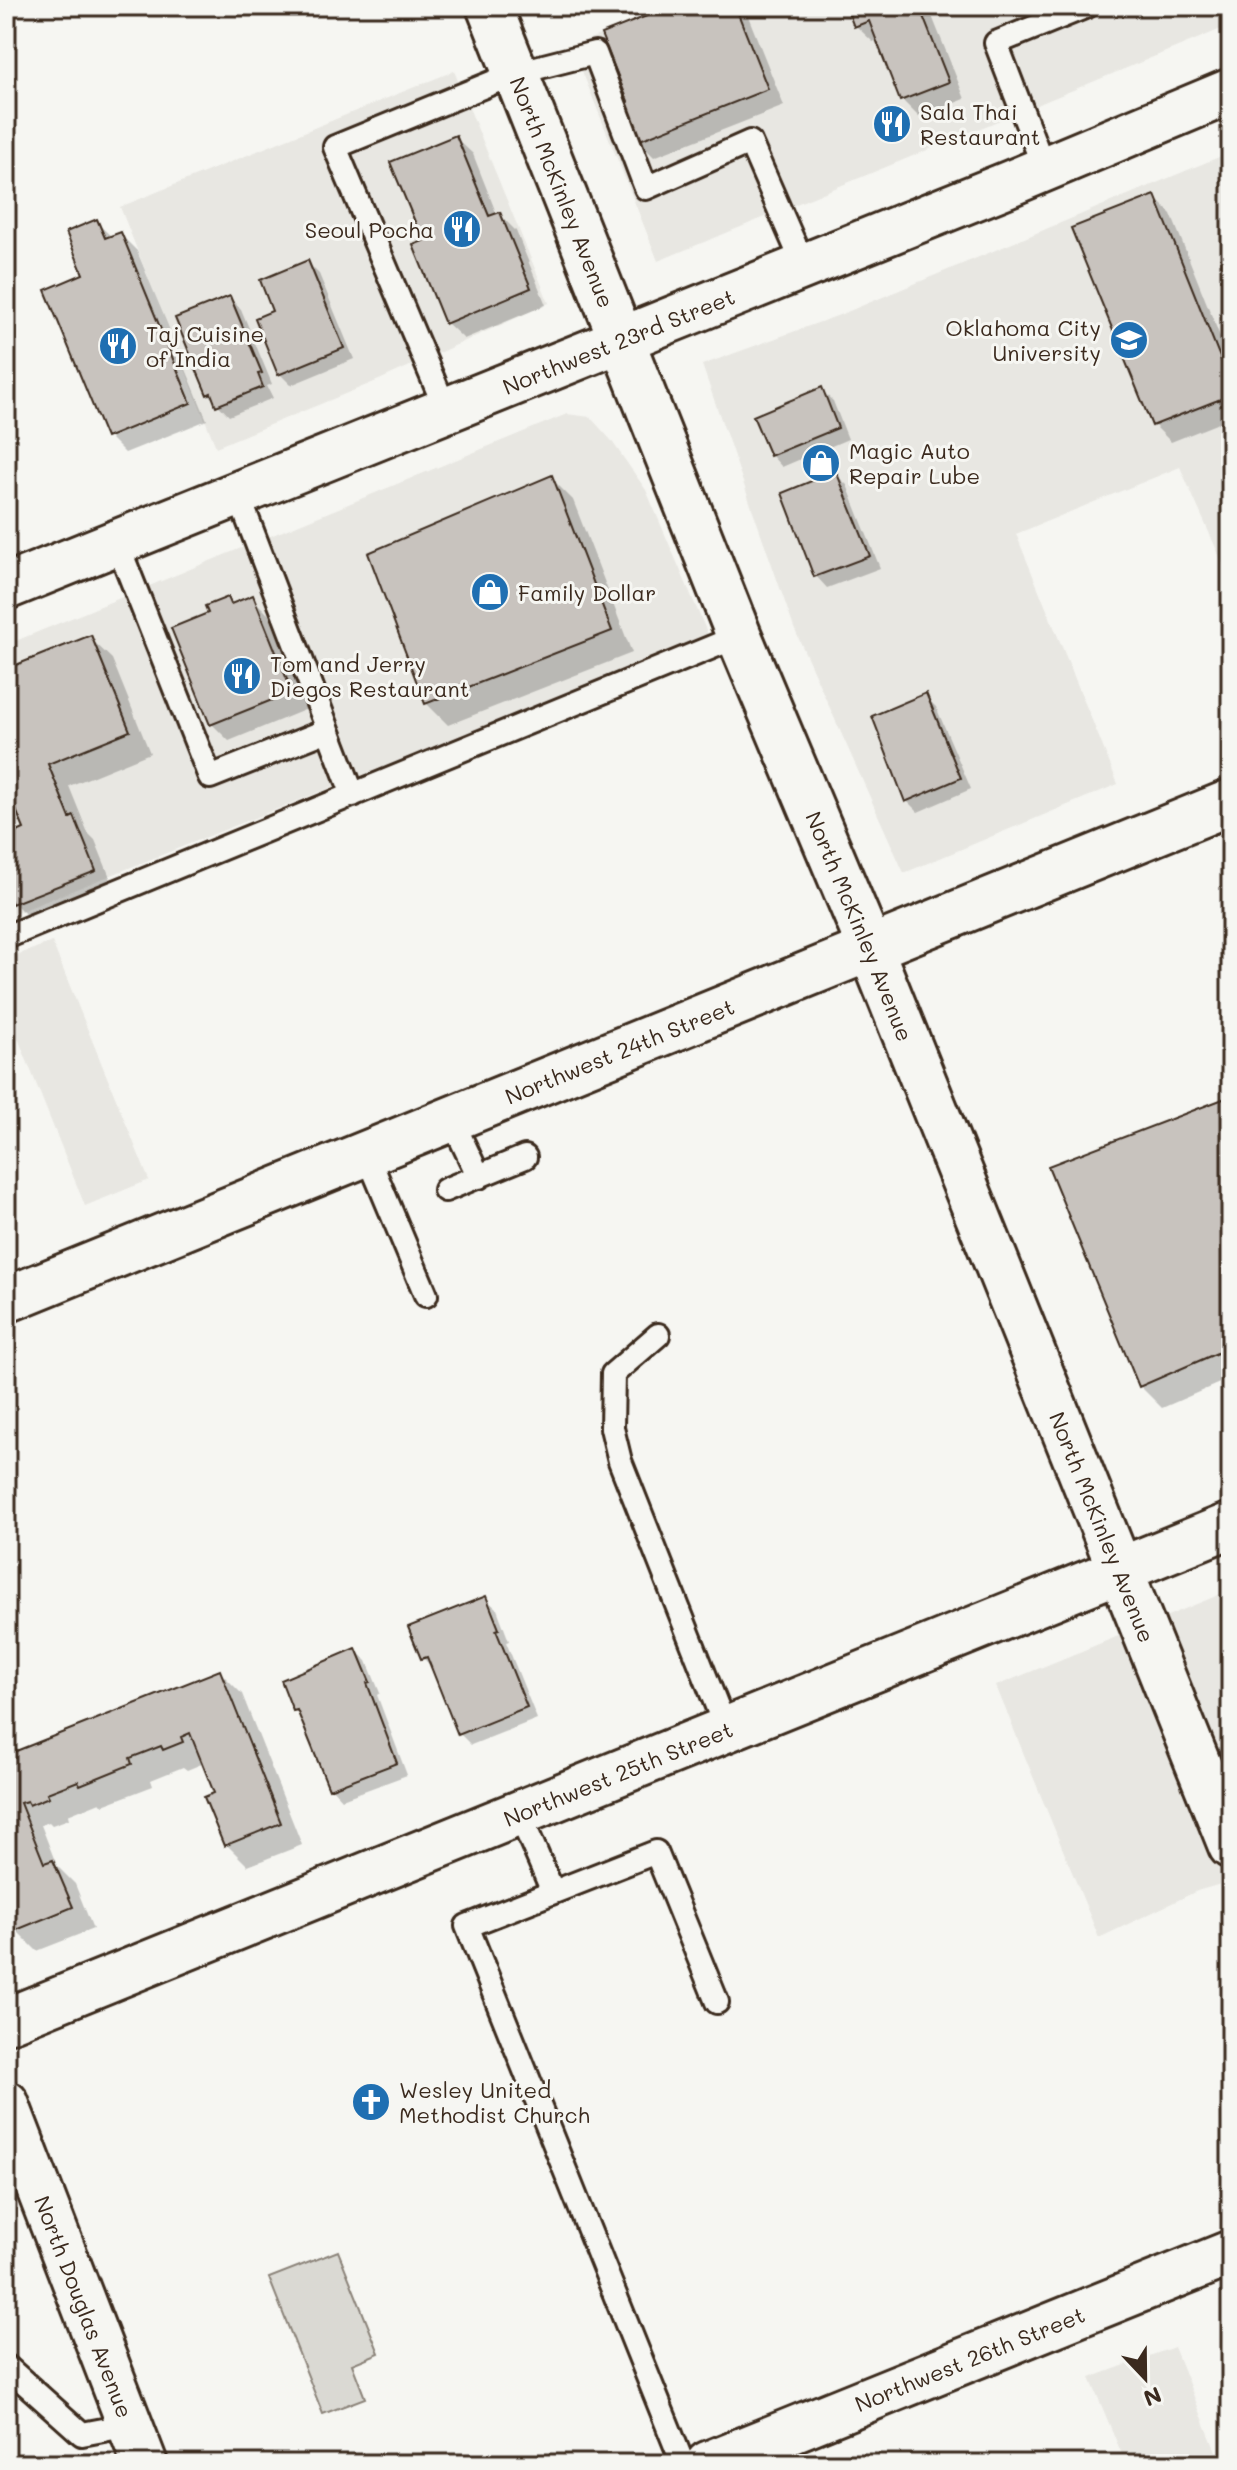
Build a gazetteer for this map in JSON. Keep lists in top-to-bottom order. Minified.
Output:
{"streets":{"street":["North McKinley Avenue","Northwest 23rd Street","Northwest 24th Street","Northwest 25th Street","North Douglas Avenue","Northwest 26th Street"]},"crossings":[["North McKinley Avenue","Northwest 23rd Street"],["North McKinley Avenue","Northwest 24th Street"],["North McKinley Avenue","Northwest 25th Street"]],"places":{"restaurant":["Sala Thai Restaurant","Seoul Pocha","Taj Cuisine of India","Tom and Jerry Diegos Restaurant"],"school or university":["Oklahoma City University"],"shop":["Magic Auto Repair Lube","Family Dollar"],"church":["Wesley United Methodist Church"]},"north":"bottom"}
